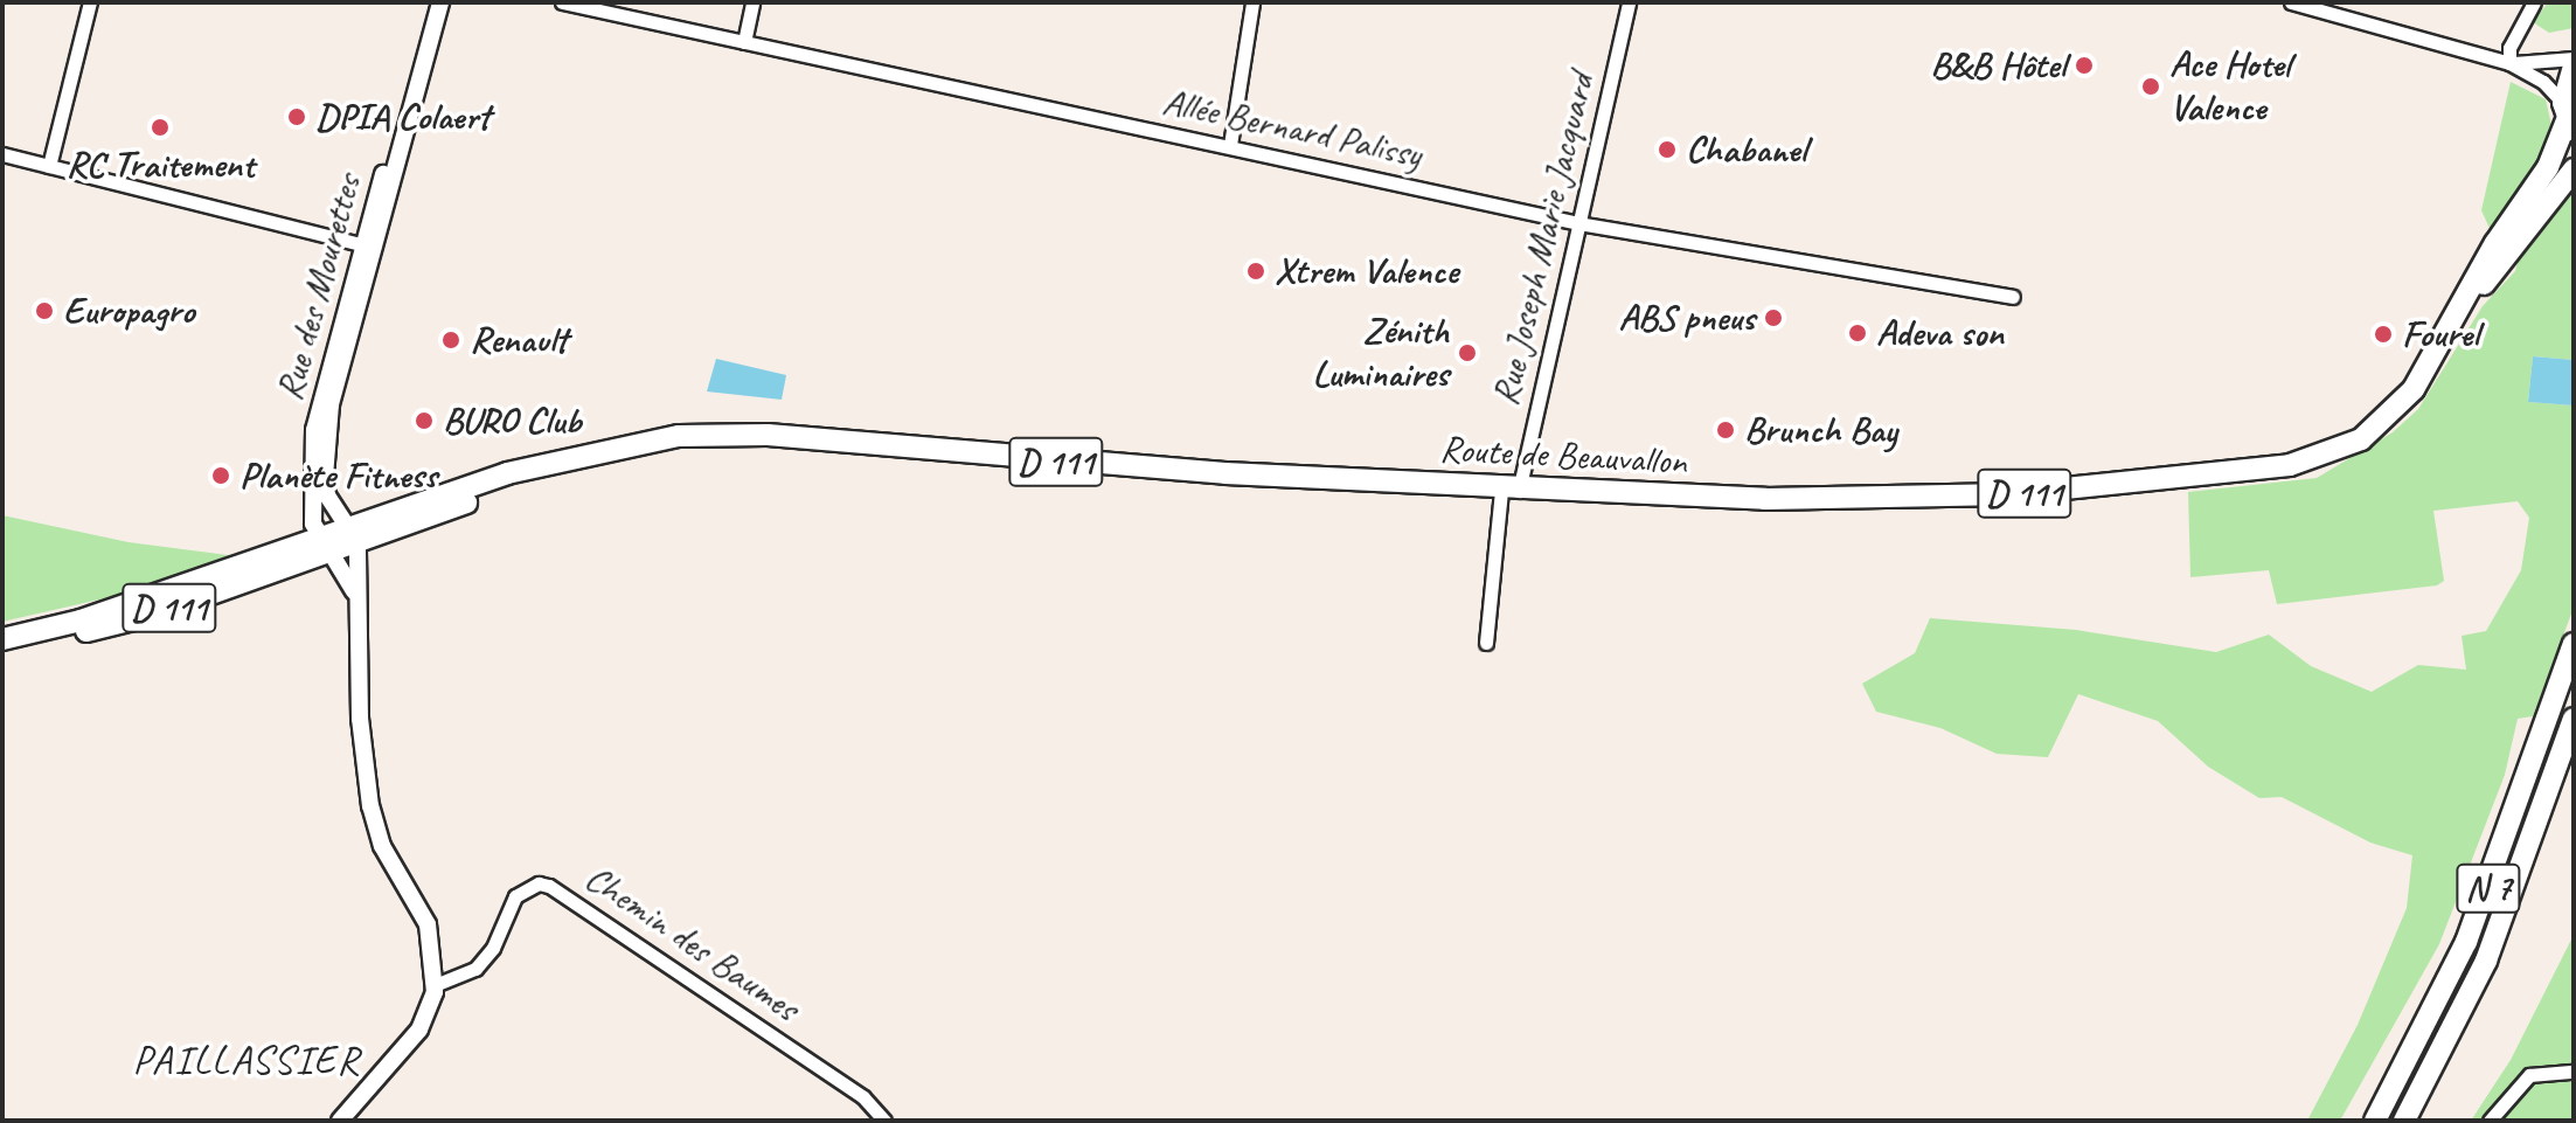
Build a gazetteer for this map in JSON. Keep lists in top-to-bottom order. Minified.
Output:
{"streets":{"main road":["Route de Beauvallon","D 111","N 7"],"street":["Allée Bernard Palissy","Rue Joseph Marie Jacquard","Rue des Mourettes","Chemin des Baumes"]},"crossings":[["Allée Bernard Palissy","Rue Joseph Marie Jacquard"],["Rue Joseph Marie Jacquard","Route de Beauvallon"],["Rue des Mourettes","Route de Beauvallon"],["Route de Beauvallon","D 111"]],"districts":["PAILLASSIER"],"places":["B&B Hôtel","Ace Hotel Valence","DPIA Colaert","RC Traitement","Chabanel","Xtrem Valence","Europagro","ABS pneus","Adeva son","Fourel","Renault","Zénith Luminaires","BURO Club","Brunch Bay","Planète Fitness"]}
